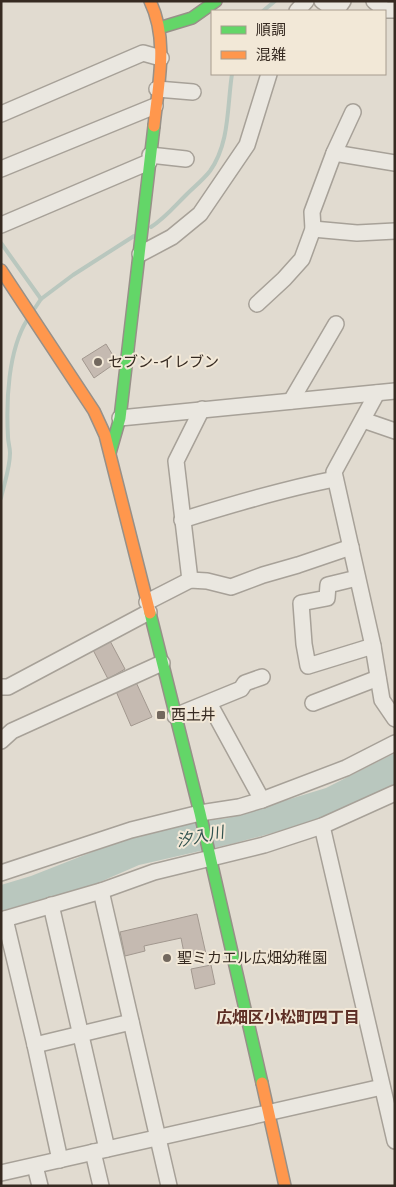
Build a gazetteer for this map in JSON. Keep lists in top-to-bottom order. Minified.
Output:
{"districts":["広畑区小松町四丁目"],"water":["汐入川"],"places":{"other":["セブン-イレブン","聖ミカエル広畑幼稚園"],"transit":["西土井"]},"legend":["順調","混雑"]}
